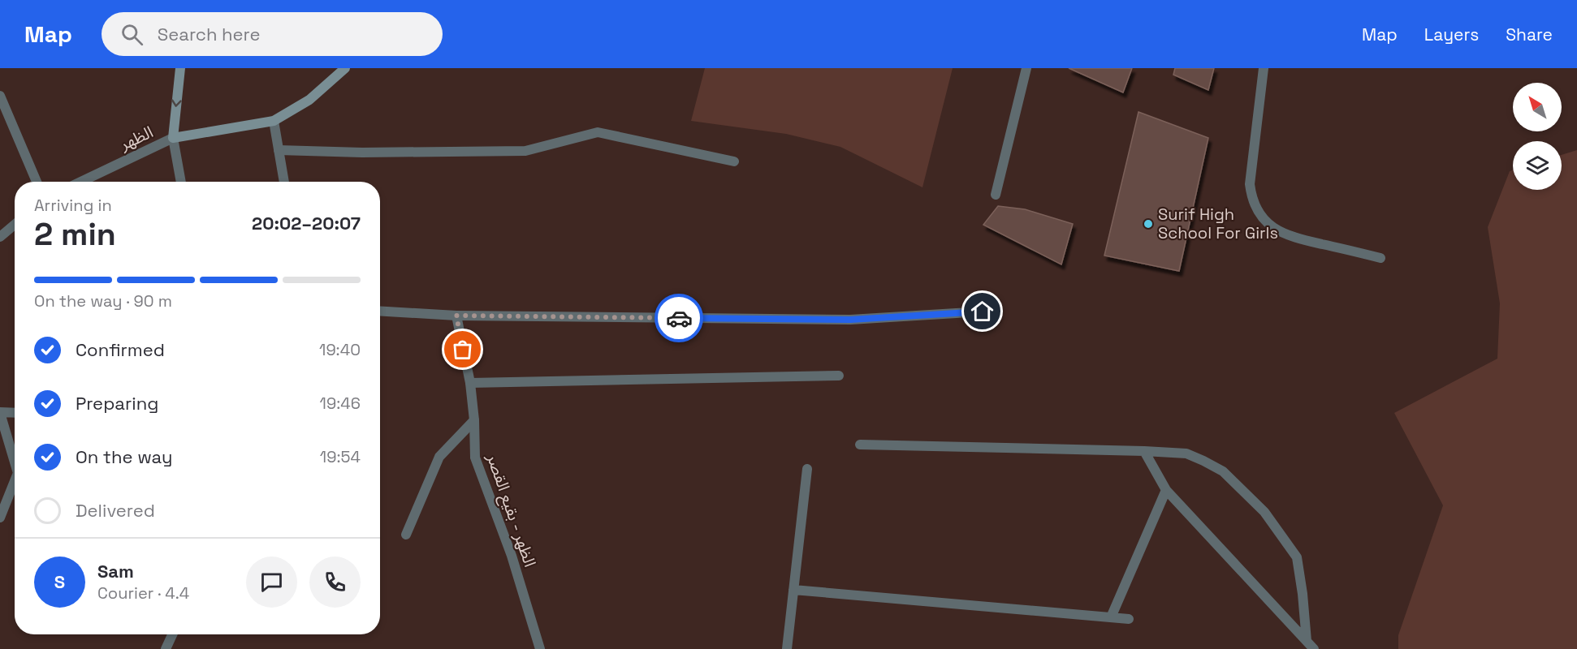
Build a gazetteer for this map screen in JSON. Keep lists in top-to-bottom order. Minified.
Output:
{"streets":{"street":["الظهر","الظهر - بقيع القصر"]},"places":["Surif High School For Girls"],"north":"top left","page":{"header":"Map","search":"Search here","nav":["Map","Layers","Share"],"heading":["2 min","Arriving in","20:02–20:07"],"panel":["Sam","Courier · 4.4"],"bar":"On the way · 90 m","list":[["Confirmed","19:40"],["Preparing","19:46"],["On the way","19:54"],"Delivered"],"round":"S"}}
